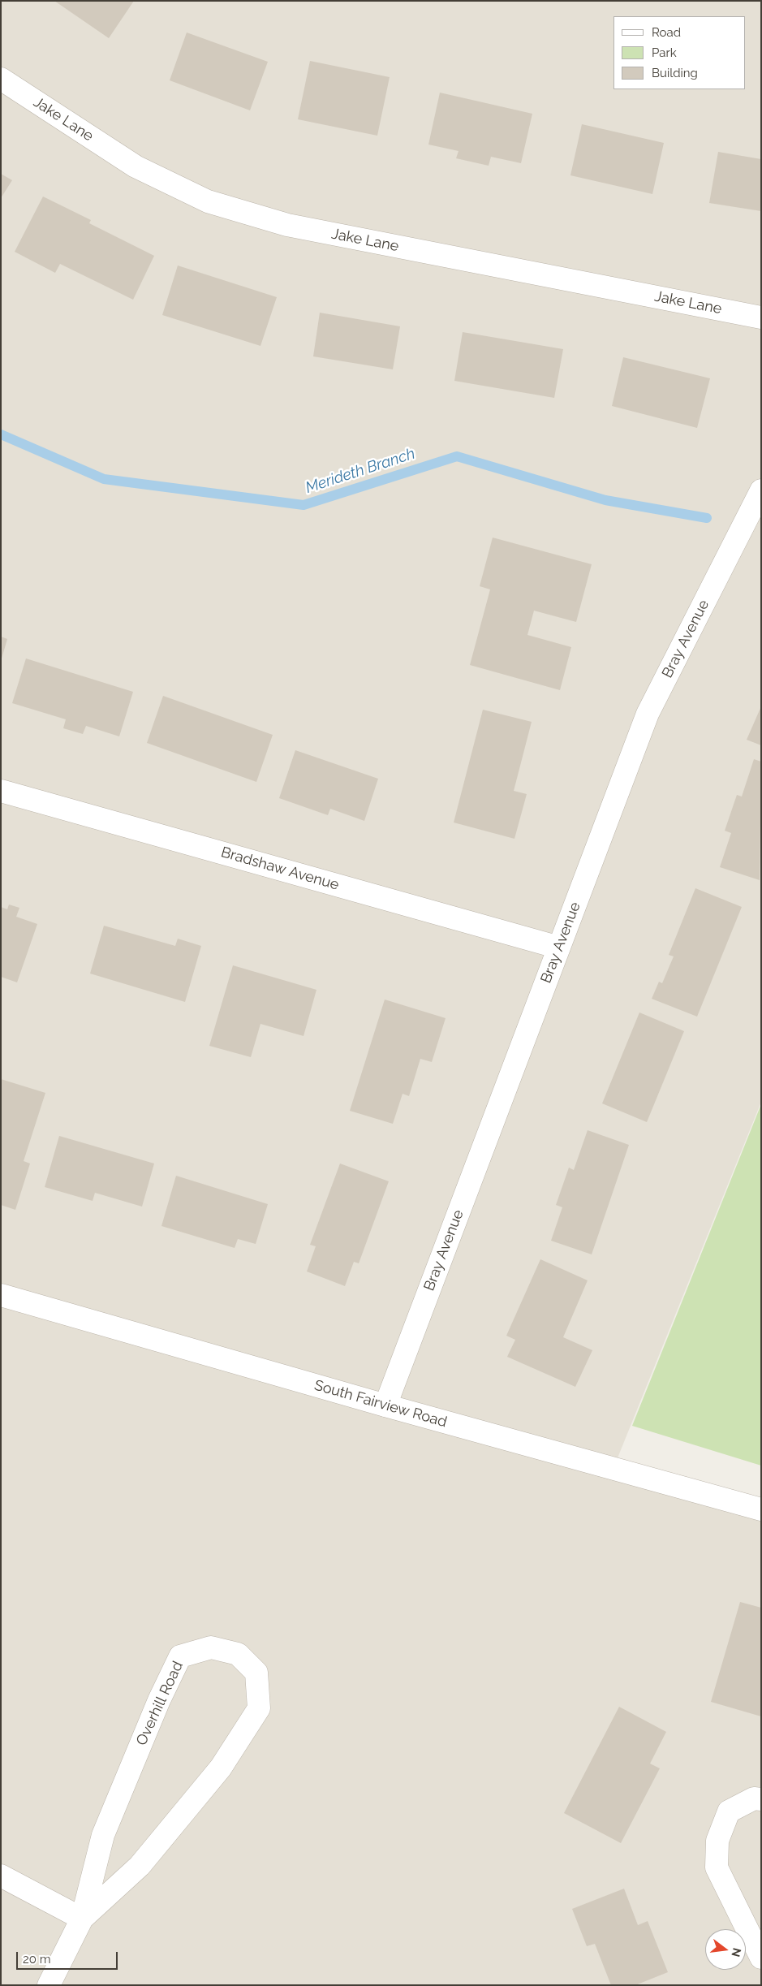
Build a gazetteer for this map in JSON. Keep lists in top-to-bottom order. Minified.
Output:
{"streets":{"street":["Jake Lane","Bray Avenue","Bradshaw Avenue","South Fairview Road","Overhill Road"]},"crossings":[["Bray Avenue","Bradshaw Avenue"],["Bray Avenue","South Fairview Road"]],"water":["Merideth Branch"],"legend":["Road","Park","Building"],"scale_bar":"20 m","north":"right"}
